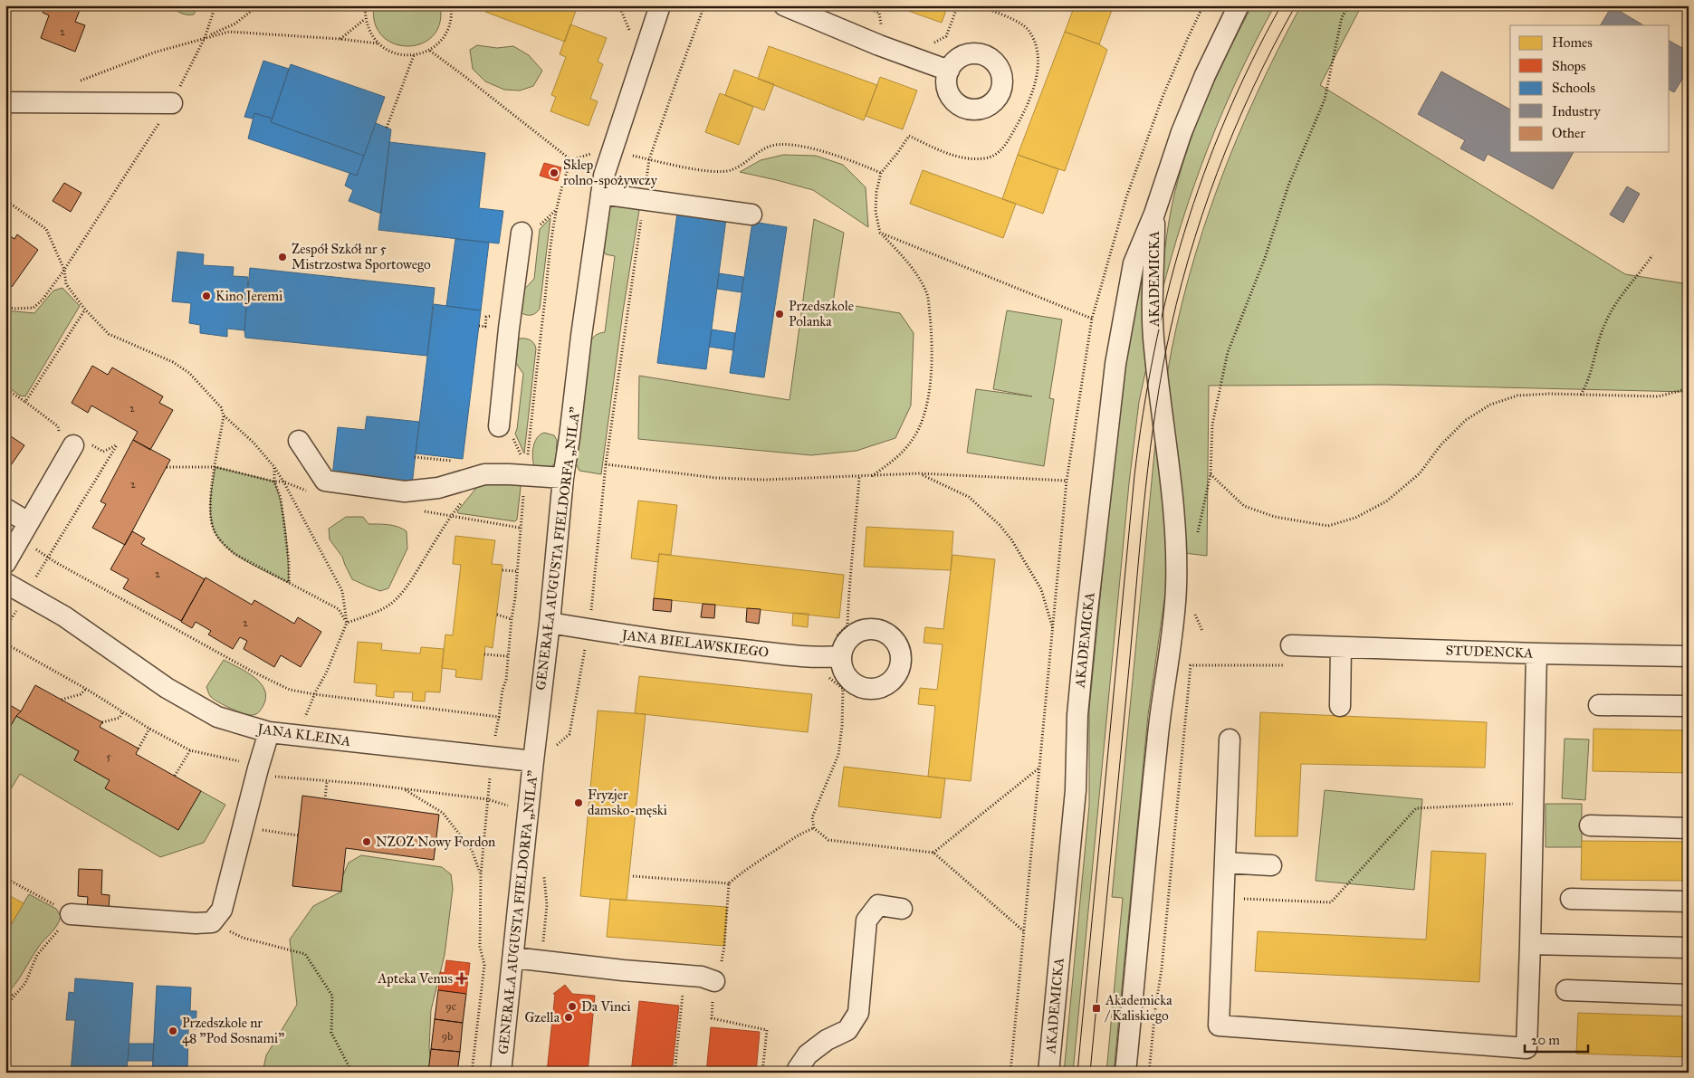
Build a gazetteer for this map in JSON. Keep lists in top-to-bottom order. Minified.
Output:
{"streets":{"street":["AKADEMICKA","GENERAŁA AUGUSTA FIELDORFA „NILA”","JANA BIELAWSKIEGO","STUDENCKA","JANA KLEINA"]},"crossings":[["GENERAŁA AUGUSTA FIELDORFA „NILA”","JANA BIELAWSKIEGO"],["GENERAŁA AUGUSTA FIELDORFA „NILA”","JANA KLEINA"]],"places":{"other":["Sklep rolno-spożywczy","Zespół Szkół nr 5 Mistrzostwa Sportowego","Kino Jeremi","Przedszkole Polanka","Fryzjer damsko-męski","NZOZ Nowy Fordon","Da Vinci","Gzella","Przedszkole nr 48 \"Pod Sosnami\""],"health":["Apteka Venus"],"transit":["Akademicka / Kaliskiego"]},"house_numbers":["2","2","2","2","2","5","9c","9b"],"legend":["Homes","Shops","Schools","Industry","Other"],"scale_bar":"20 m"}
